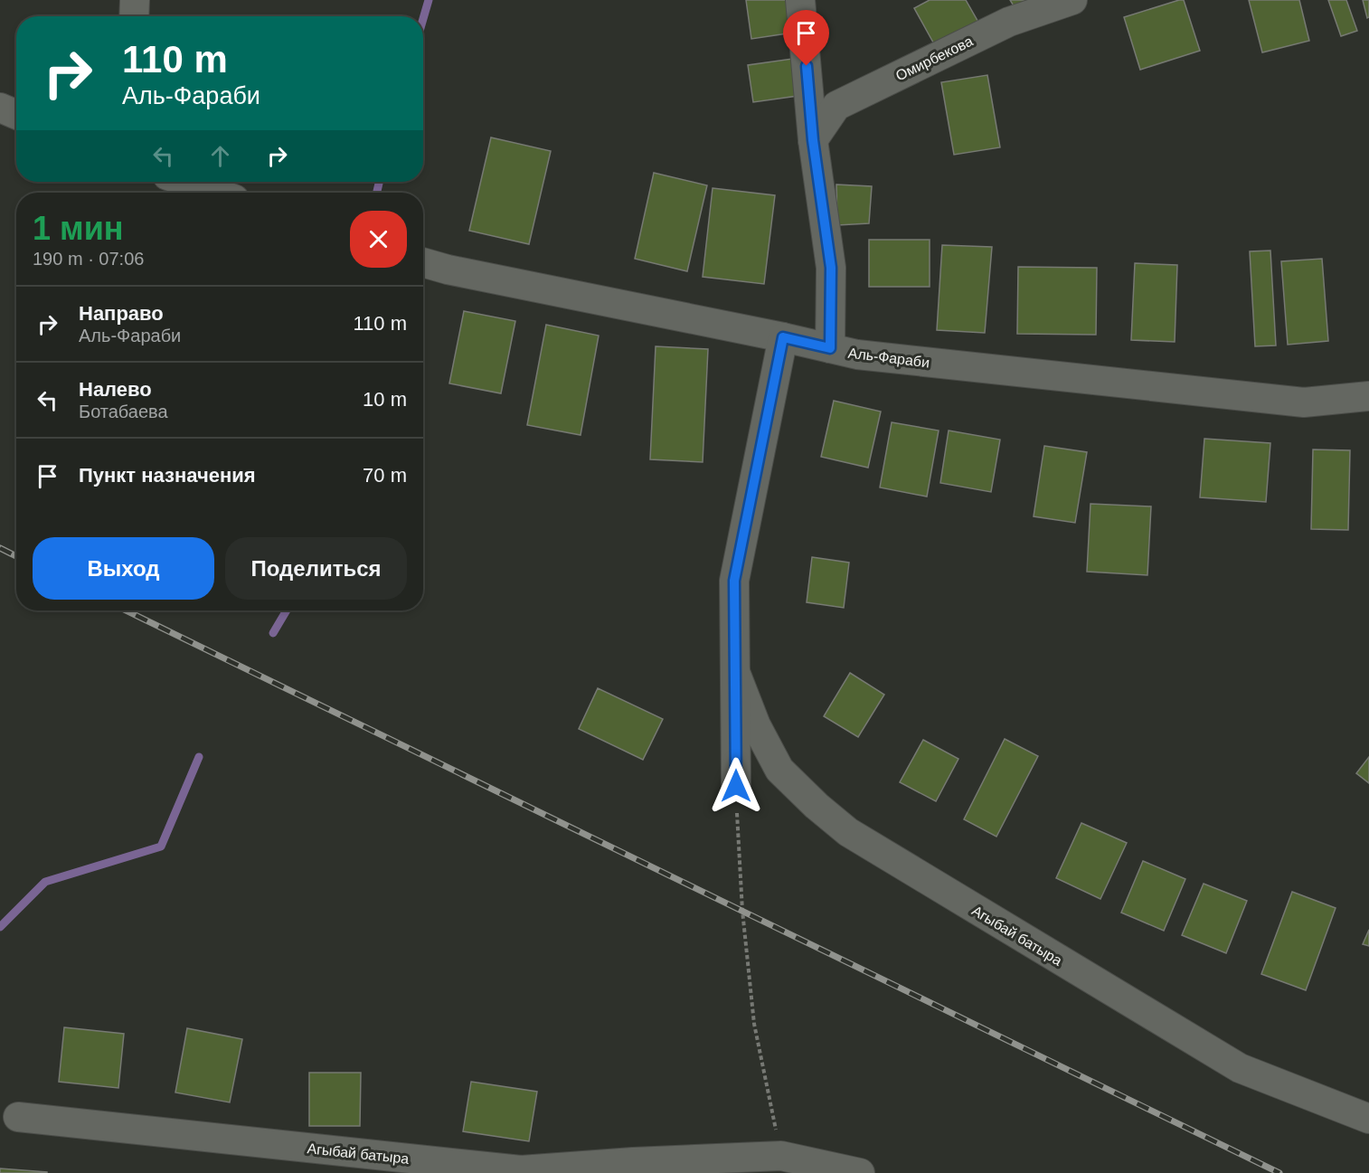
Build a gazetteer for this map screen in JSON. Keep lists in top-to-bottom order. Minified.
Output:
{"streets":{"street":["Омирбекова","Аль-Фараби","Агыбай батыра"]},"page":{"turn":["110 m","Аль-Фараби"],"heading":["1 мин","190 m · 07:06"],"list":[{"name":"Направо","note":"Аль-Фараби","value":"110 m"},{"name":"Налево","note":"Ботабаева","value":"10 m"},{"name":"Пункт назначения","value":"70 m"}],"buttons":["Выход","Поделиться"]}}
